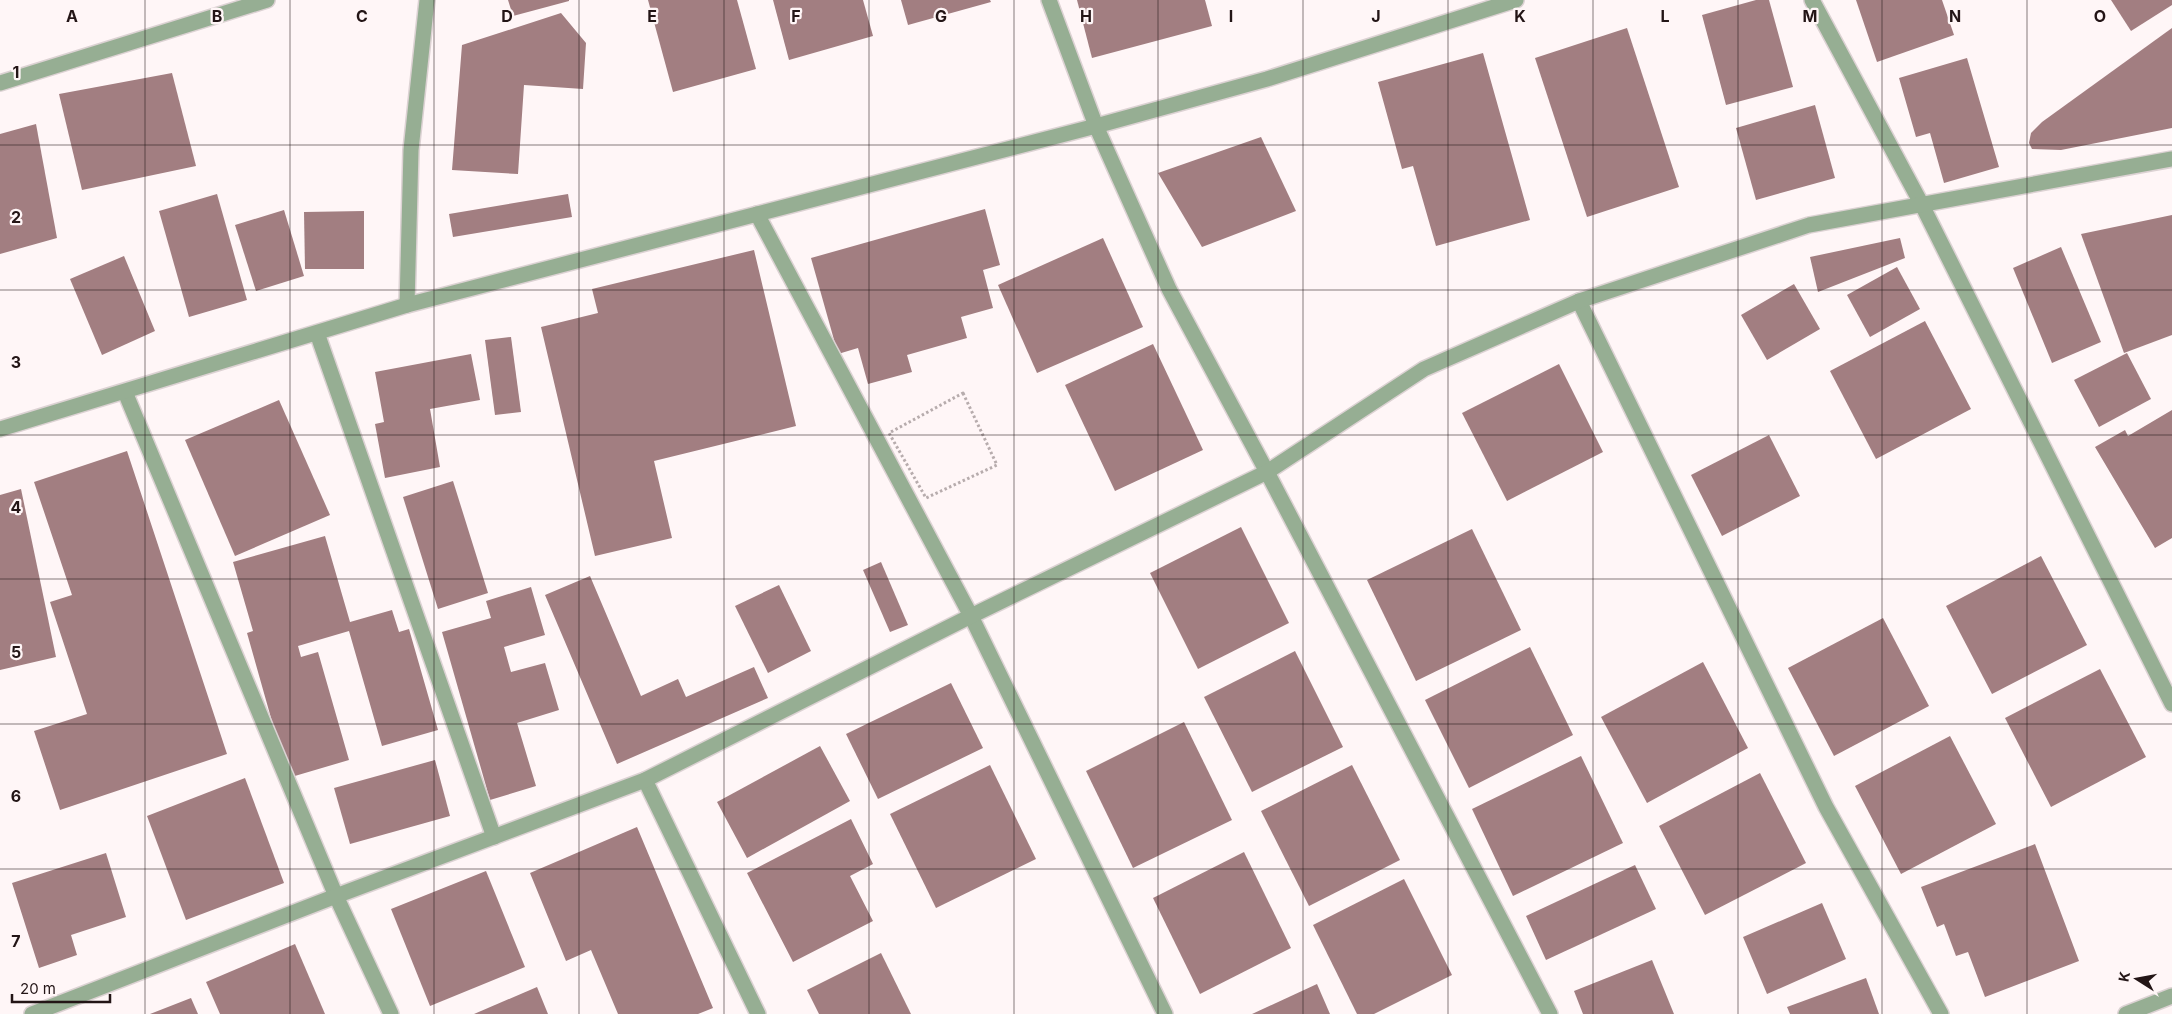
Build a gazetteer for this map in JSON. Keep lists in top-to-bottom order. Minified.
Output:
{"scale_bar":"20 m","north":"left","grid":{"columns":["A","B","C","D","E","F","G","H","I","J","K","L","M","N","O"],"rows":["1","2","3","4","5","6","7"]}}
